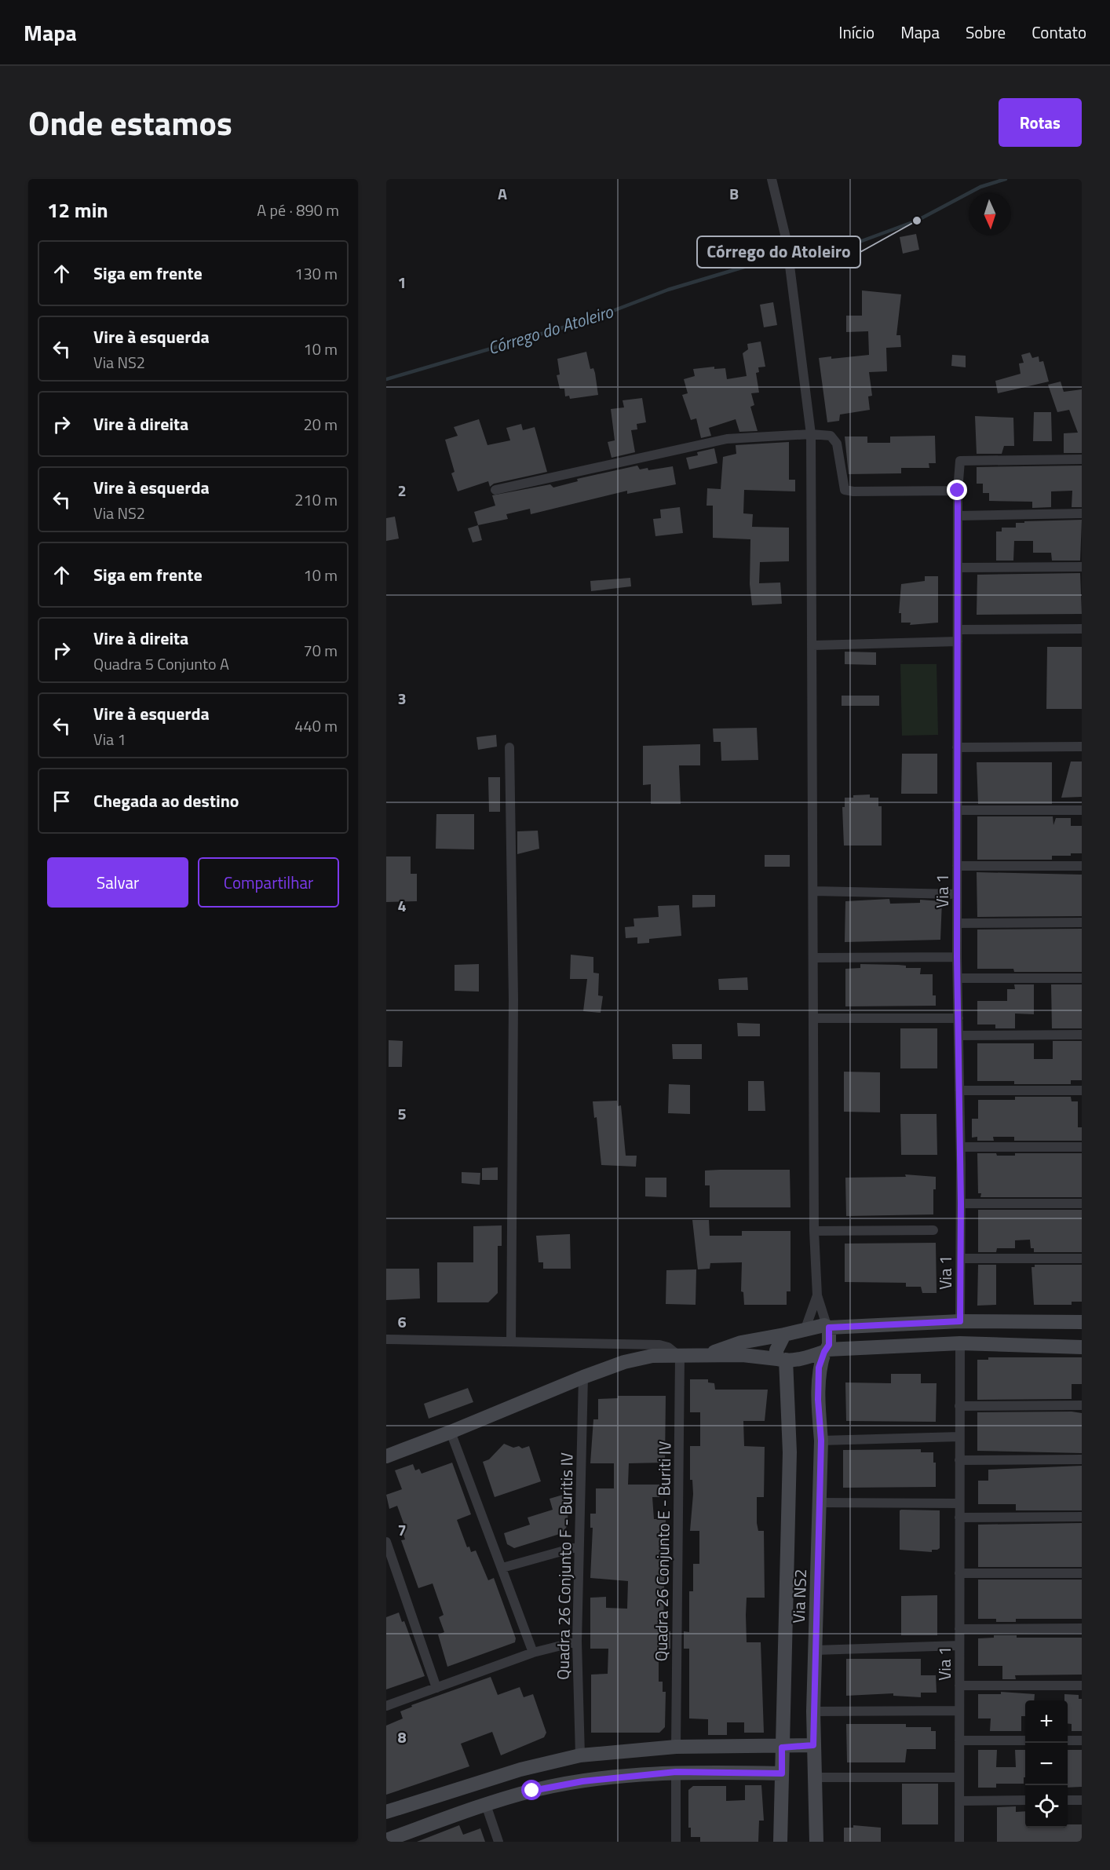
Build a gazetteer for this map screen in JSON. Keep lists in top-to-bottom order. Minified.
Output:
{"streets":{"street":["Via 1","Quadra 26 Conjunto E - Buriti IV","Quadra 26 Conjunto F - Buritis IV","Via NS2"]},"water":["Córrego do Atoleiro"],"places":["Córrego do Atoleiro"],"north":"bottom","page":{"header":"Mapa","nav":["Início","Mapa","Sobre","Contato"],"title":"Onde estamos","buttons":["Rotas",["Salvar","Compartilhar"]],"heading":["12 min","A pé · 890 m"],"list":[["Siga em frente","130 m"],["Vire à esquerda","Via NS2","10 m"],["Vire à direita","20 m"],["Vire à esquerda","Via NS2","210 m"],["Siga em frente","10 m"],["Vire à direita","Quadra 5 Conjunto A","70 m"],["Vire à esquerda","Via 1","440 m"],"Chegada ao destino"],"map_buttons":["+","−"]},"grid":{"columns":["A","B"],"rows":["1","2","3","4","5","6","7","8"]}}
